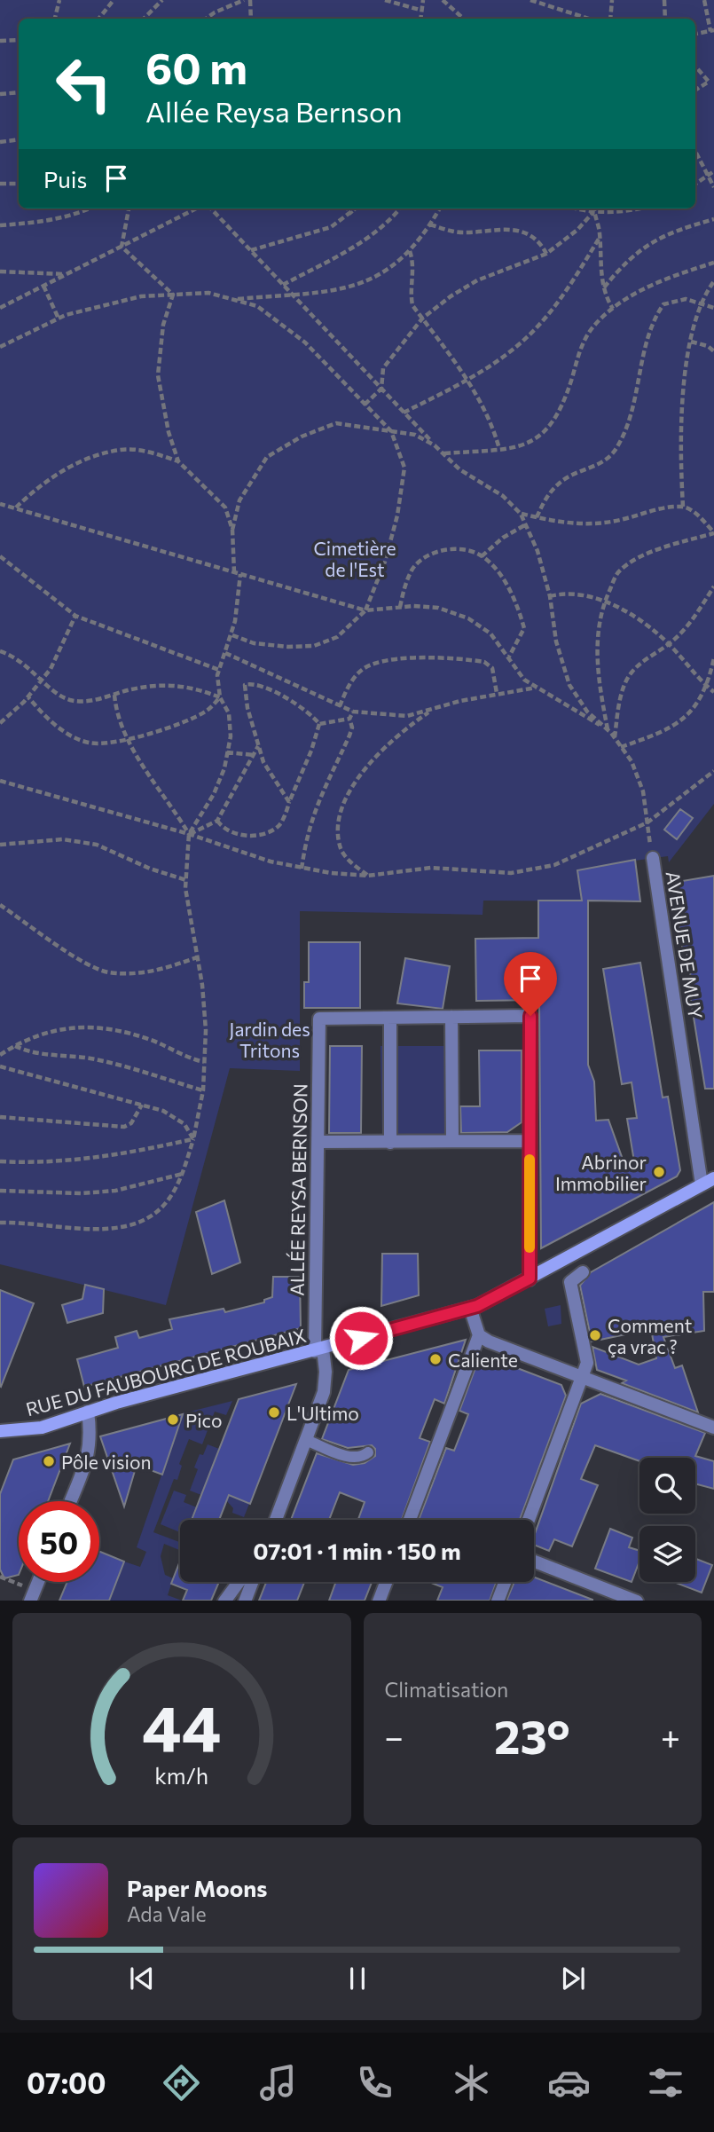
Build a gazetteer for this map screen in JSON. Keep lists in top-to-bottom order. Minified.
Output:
{"streets":{"main road":["RUE DU FAUBOURG DE ROUBAIX"],"street":["AVENUE DE MUY","ALLÉE REYSA BERNSON"]},"crossings":[["AVENUE DE MUY","RUE DU FAUBOURG DE ROUBAIX"],["ALLÉE REYSA BERNSON","RUE DU FAUBOURG DE ROUBAIX"]],"parks":["Cimetière de l'Est","Jardin des Tritons"],"places":["Abrinor Immobilier","Comment ça vrac ?","Caliente","L'Ultimo","Pico","Pôle vision"],"page":{"turn":["60 m","Allée Reysa Bernson"],"then":"Puis","limit":"50","trip":"07:01 · 1 min · 150 m","tile":"Climatisation","heat":["−","23°","+"],"song":["Paper Moons","Ada Vale"],"tabs":"07:00","gauge":["44","km/h"]}}
